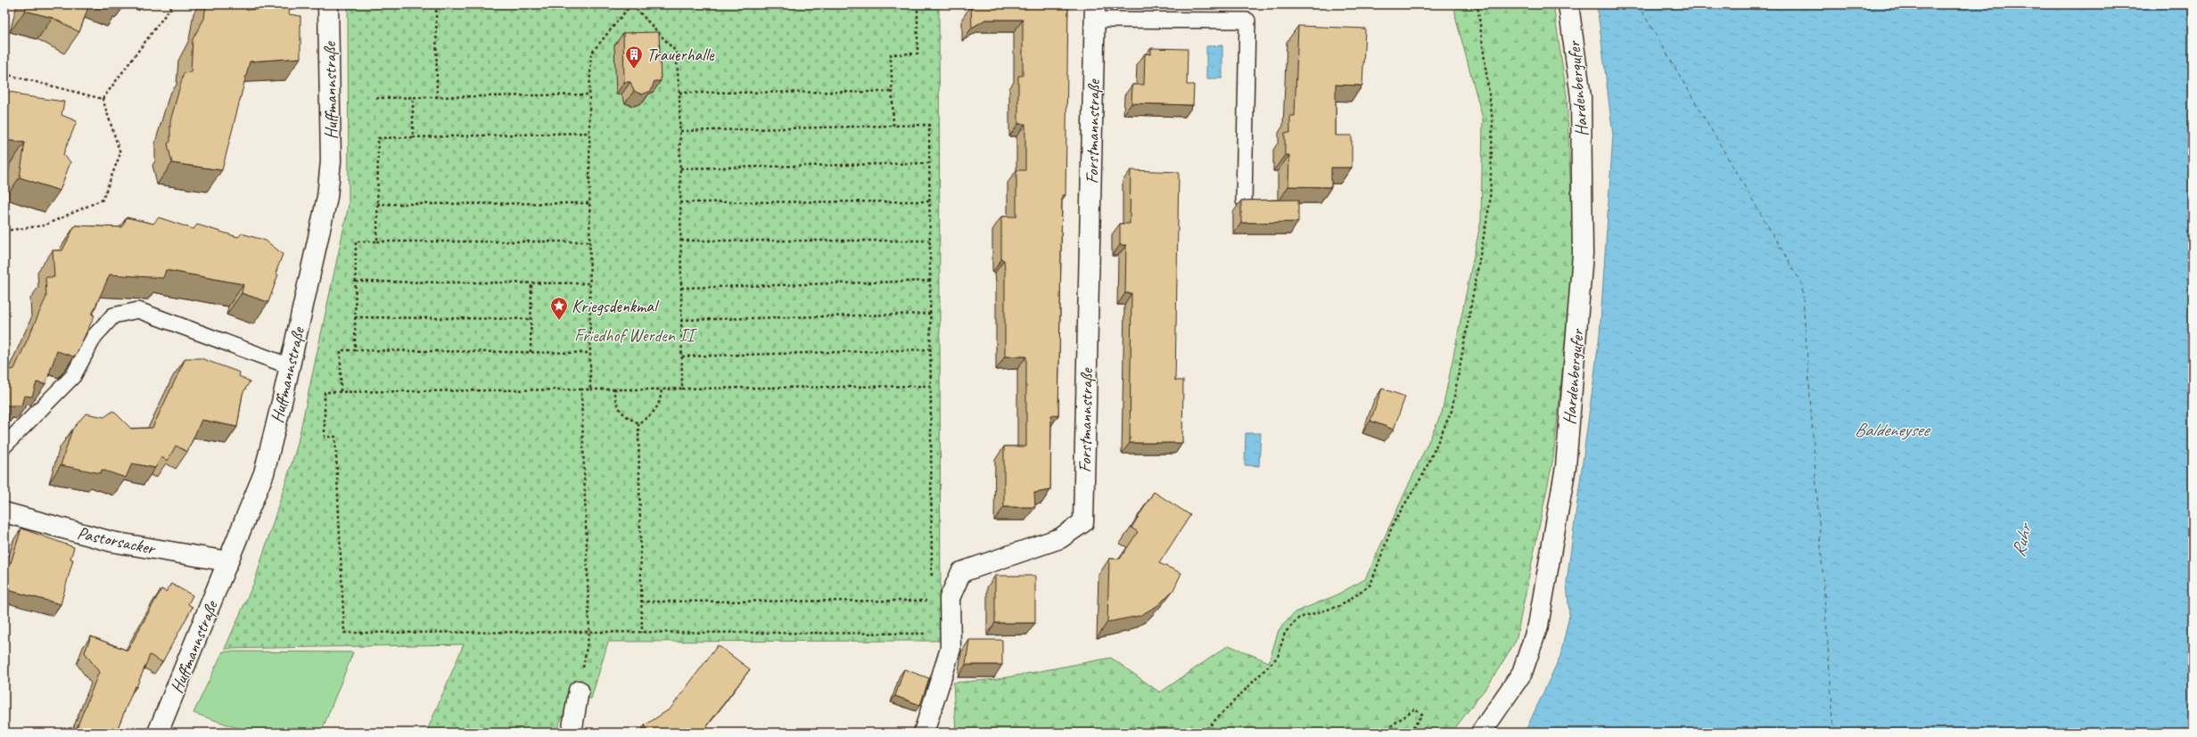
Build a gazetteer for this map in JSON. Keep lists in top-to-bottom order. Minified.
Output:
{"streets":{"street":["Hardenbergufer","Huffmannstraße","Forstmannstraße","Pastorsacker"]},"crossings":[["Huffmannstraße","Pastorsacker"]],"water":["Baldeneysee","Ruhr"],"parks":["Friedhof Werden II"],"places":{"building":["Trauerhalle"],"place":["Kriegsdenkmal"]}}
